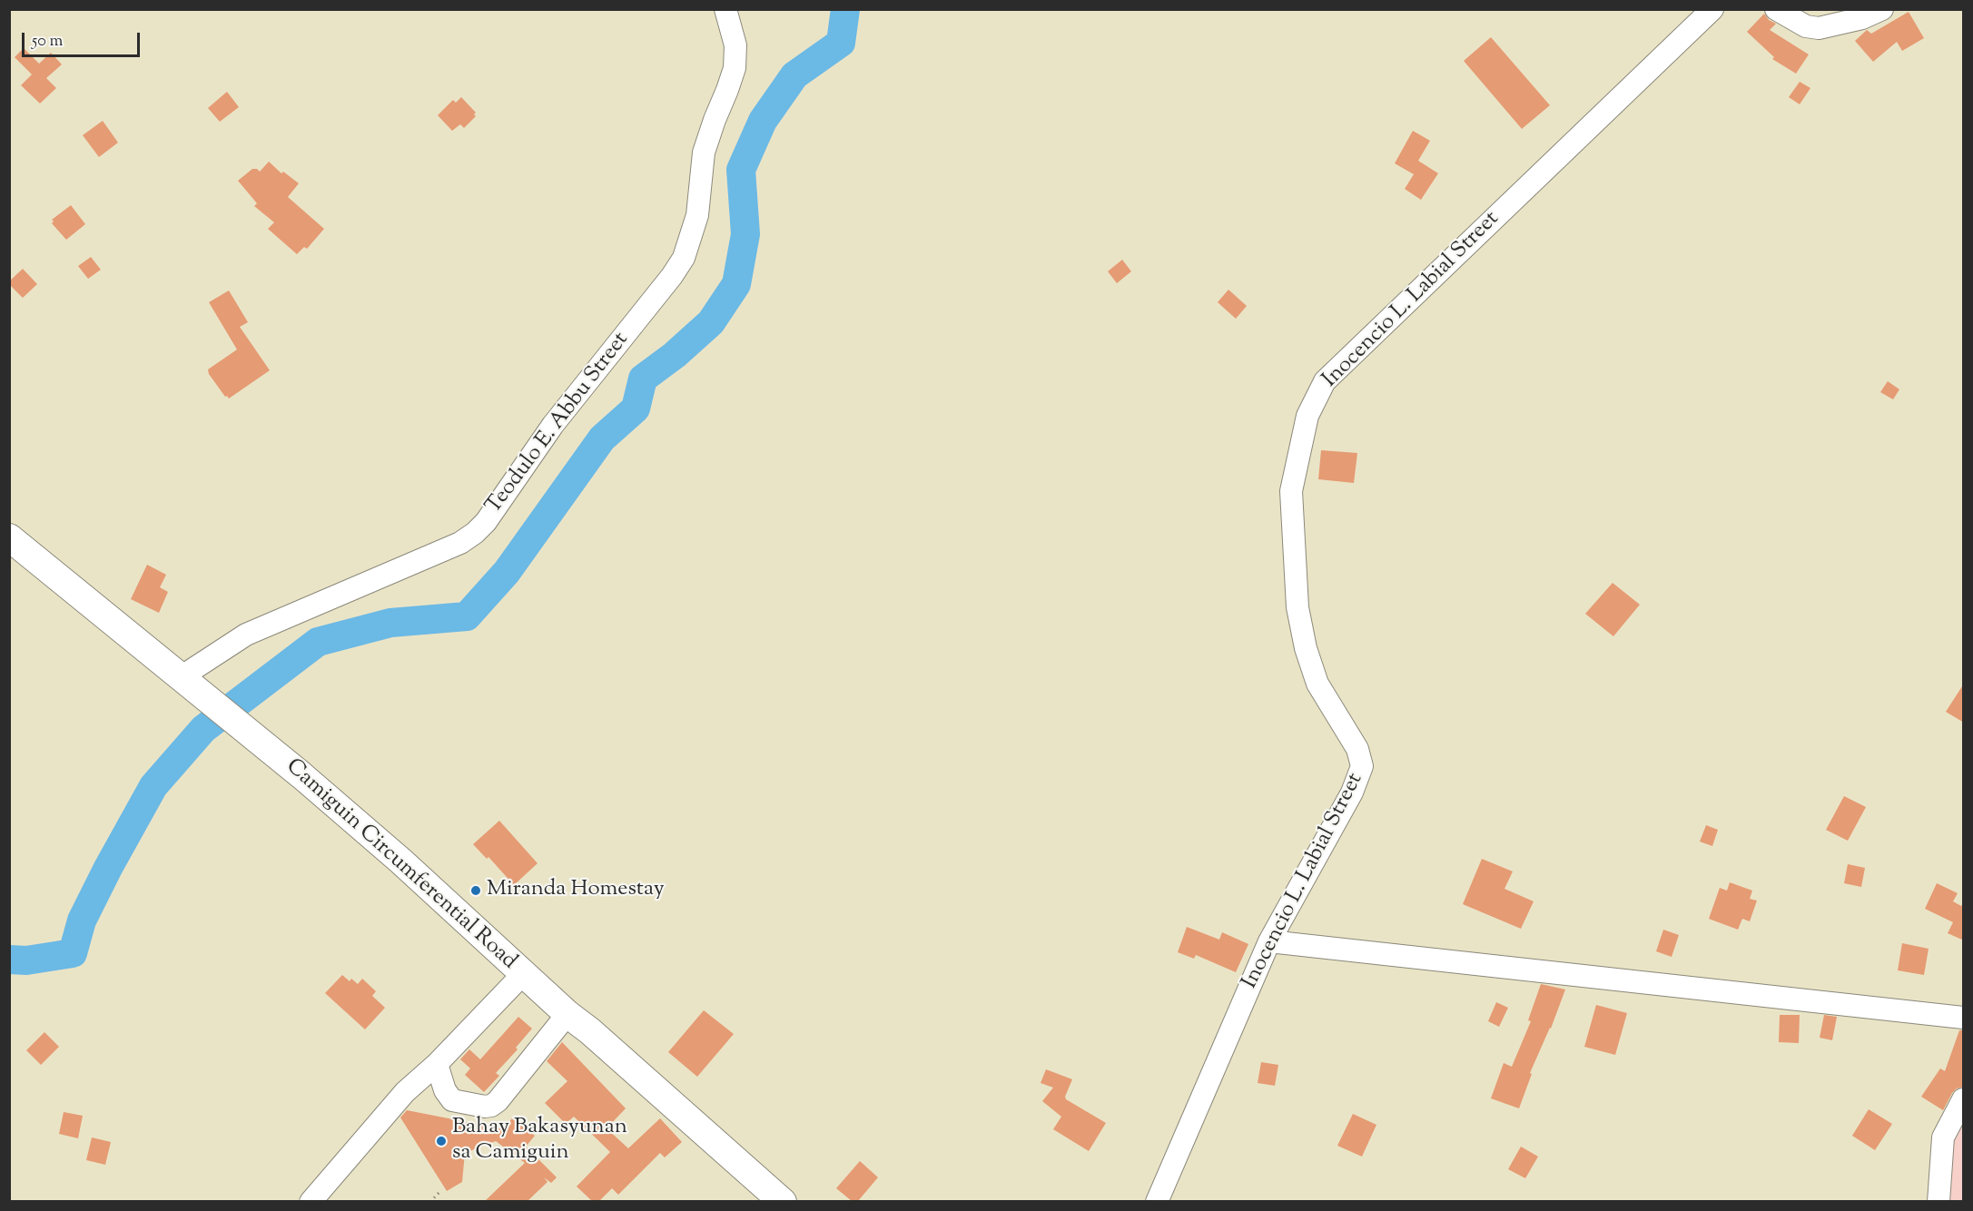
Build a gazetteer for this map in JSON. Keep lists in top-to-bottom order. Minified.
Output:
{"streets":{"main road":["Camiguin Circumferential Road"],"street":["Inocencio L. Labial Street","Teodulo E. Abbu Street"]},"crossings":[["Teodulo E. Abbu Street","Camiguin Circumferential Road"]],"places":["Miranda Homestay","Bahay Bakasyunan sa Camiguin"],"scale_bar":"50 m"}
